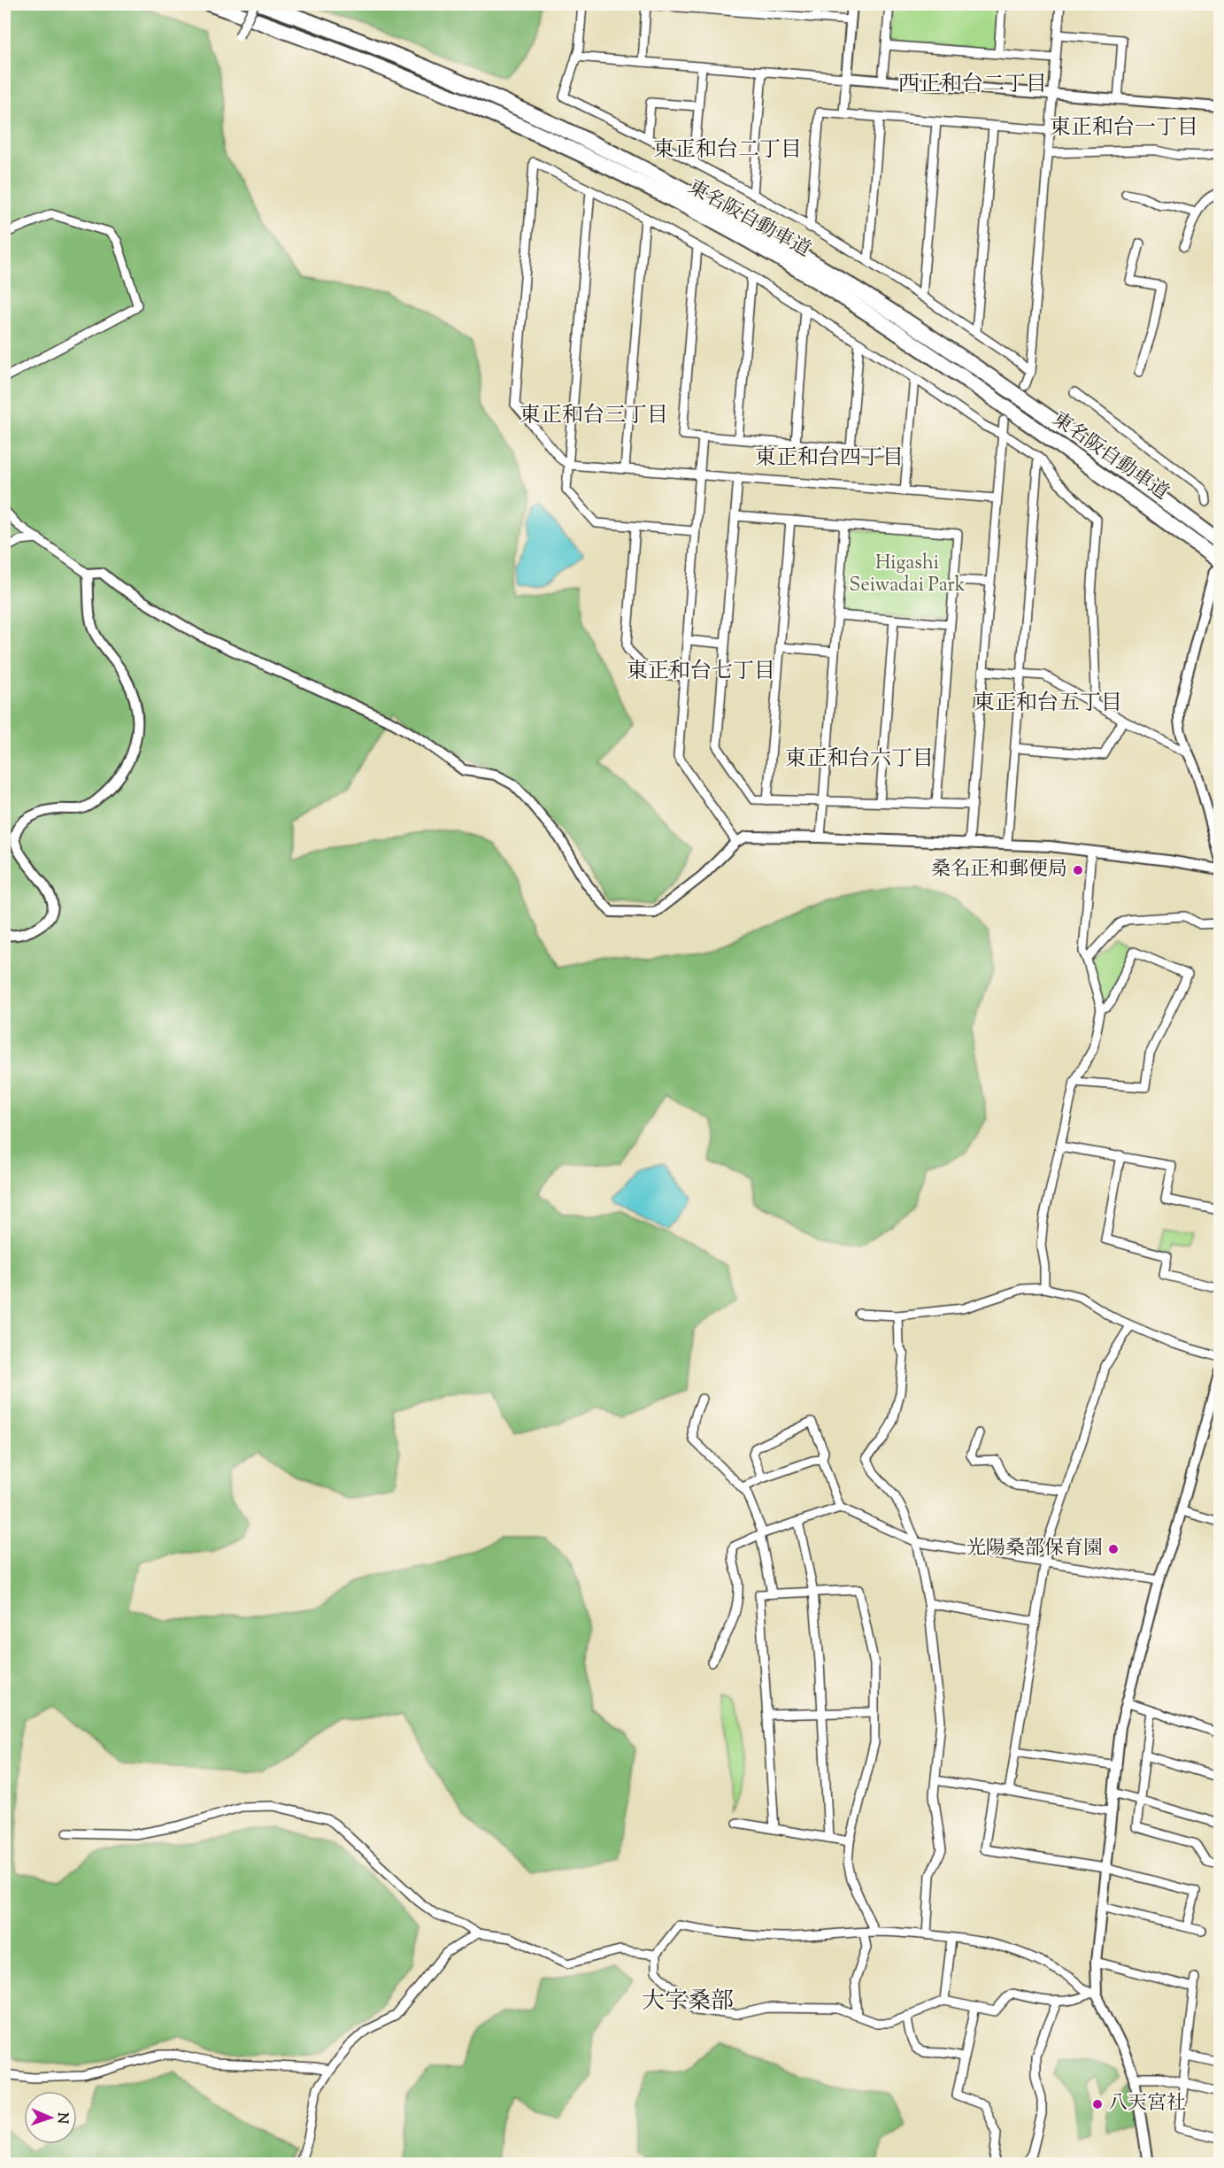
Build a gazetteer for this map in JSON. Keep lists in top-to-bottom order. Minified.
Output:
{"streets":{"highway":["東名阪自動車道"]},"districts":["西正和台二丁目","東正和台一丁目","東正和台二丁目","東正和台三丁目","東正和台四丁目","東正和台七丁目","東正和台五丁目","東正和台六丁目","大字桑部"],"parks":["Higashi Seiwadai Park"],"places":["桑名正和郵便局","光陽桑部保育園","八天宮社"],"north":"right"}
